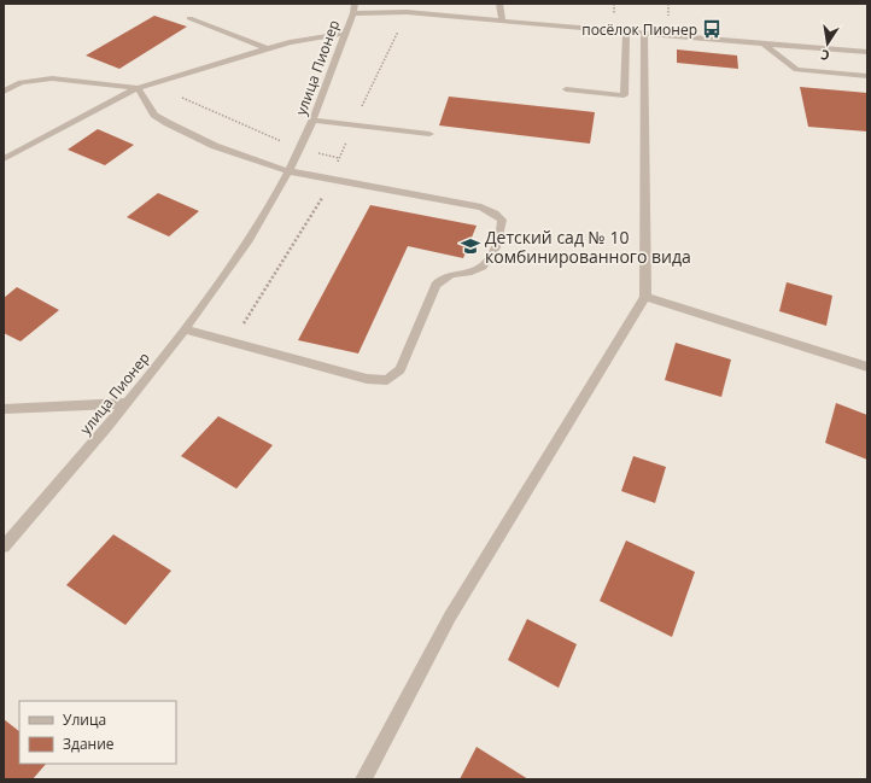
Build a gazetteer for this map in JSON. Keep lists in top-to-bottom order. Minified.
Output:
{"streets":{"street":["улица Пионер"]},"places":{"bus stop":["посёлок Пионер"],"school or university":["Детский сад № 10 комбинированного вида"]},"legend":["Улица","Здание"],"north":"bottom"}
